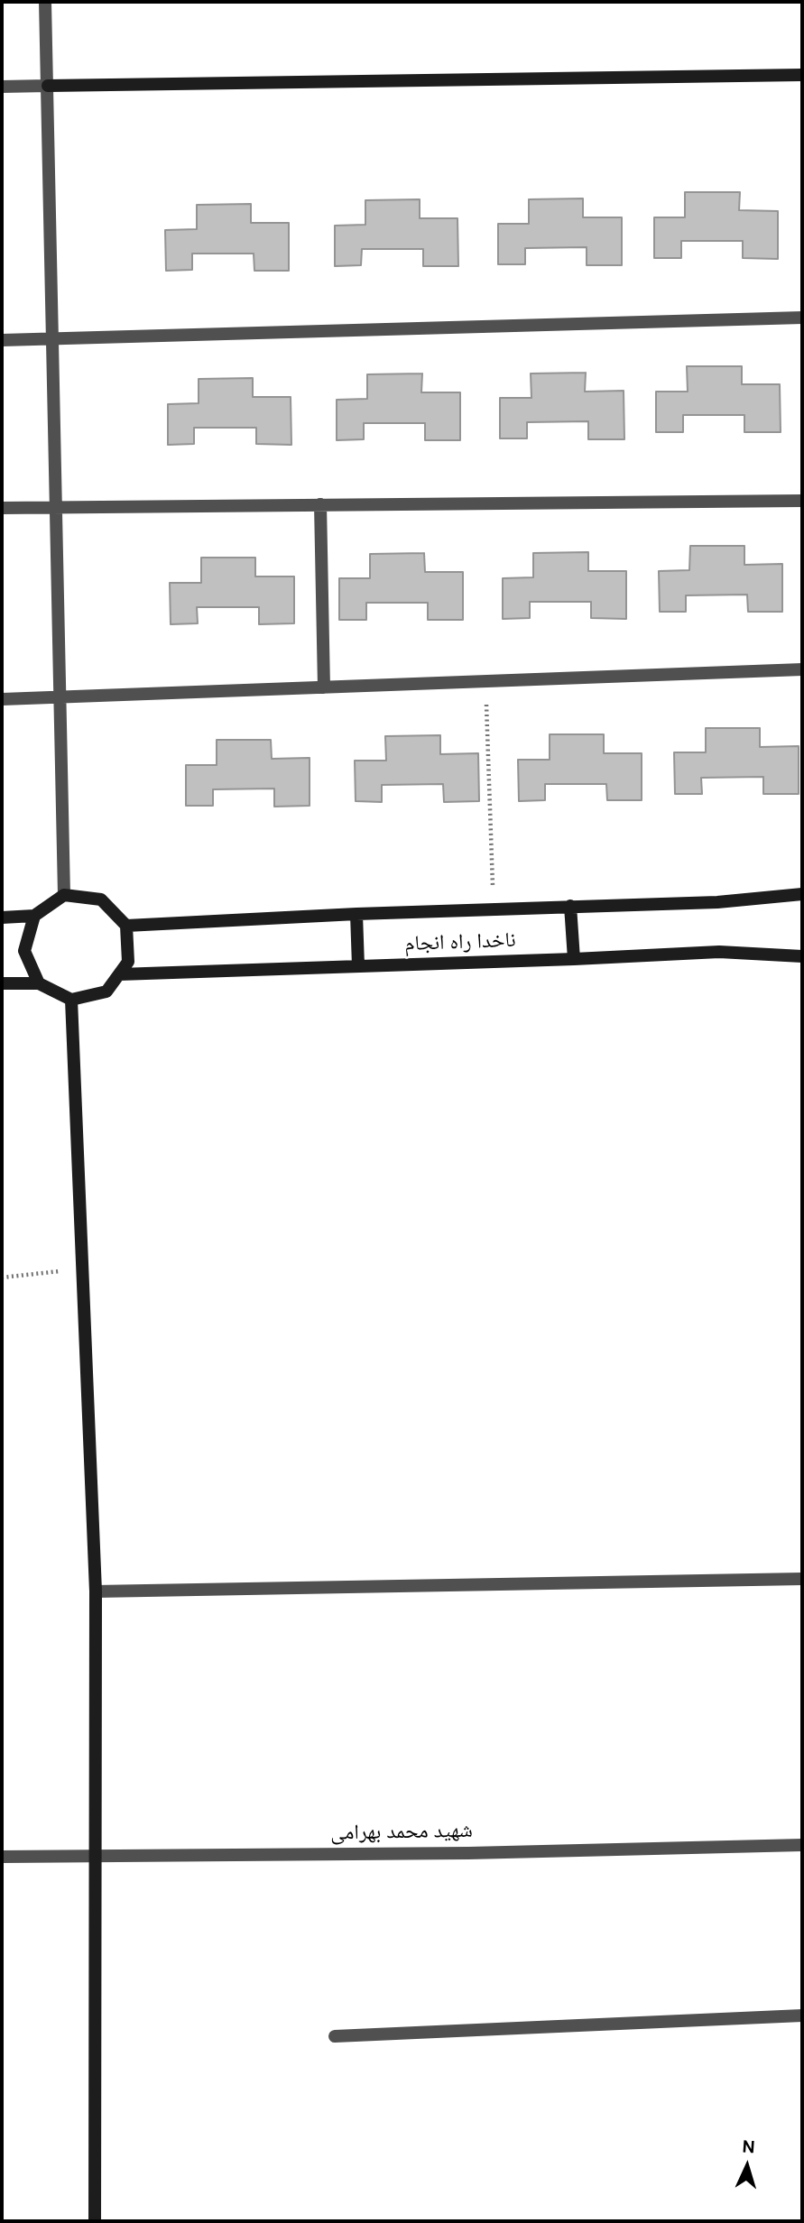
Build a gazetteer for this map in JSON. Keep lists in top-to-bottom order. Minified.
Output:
{"streets":{"street":["ناخدا راه انجام","شهید محمد بهرامی"]},"north":"top"}
